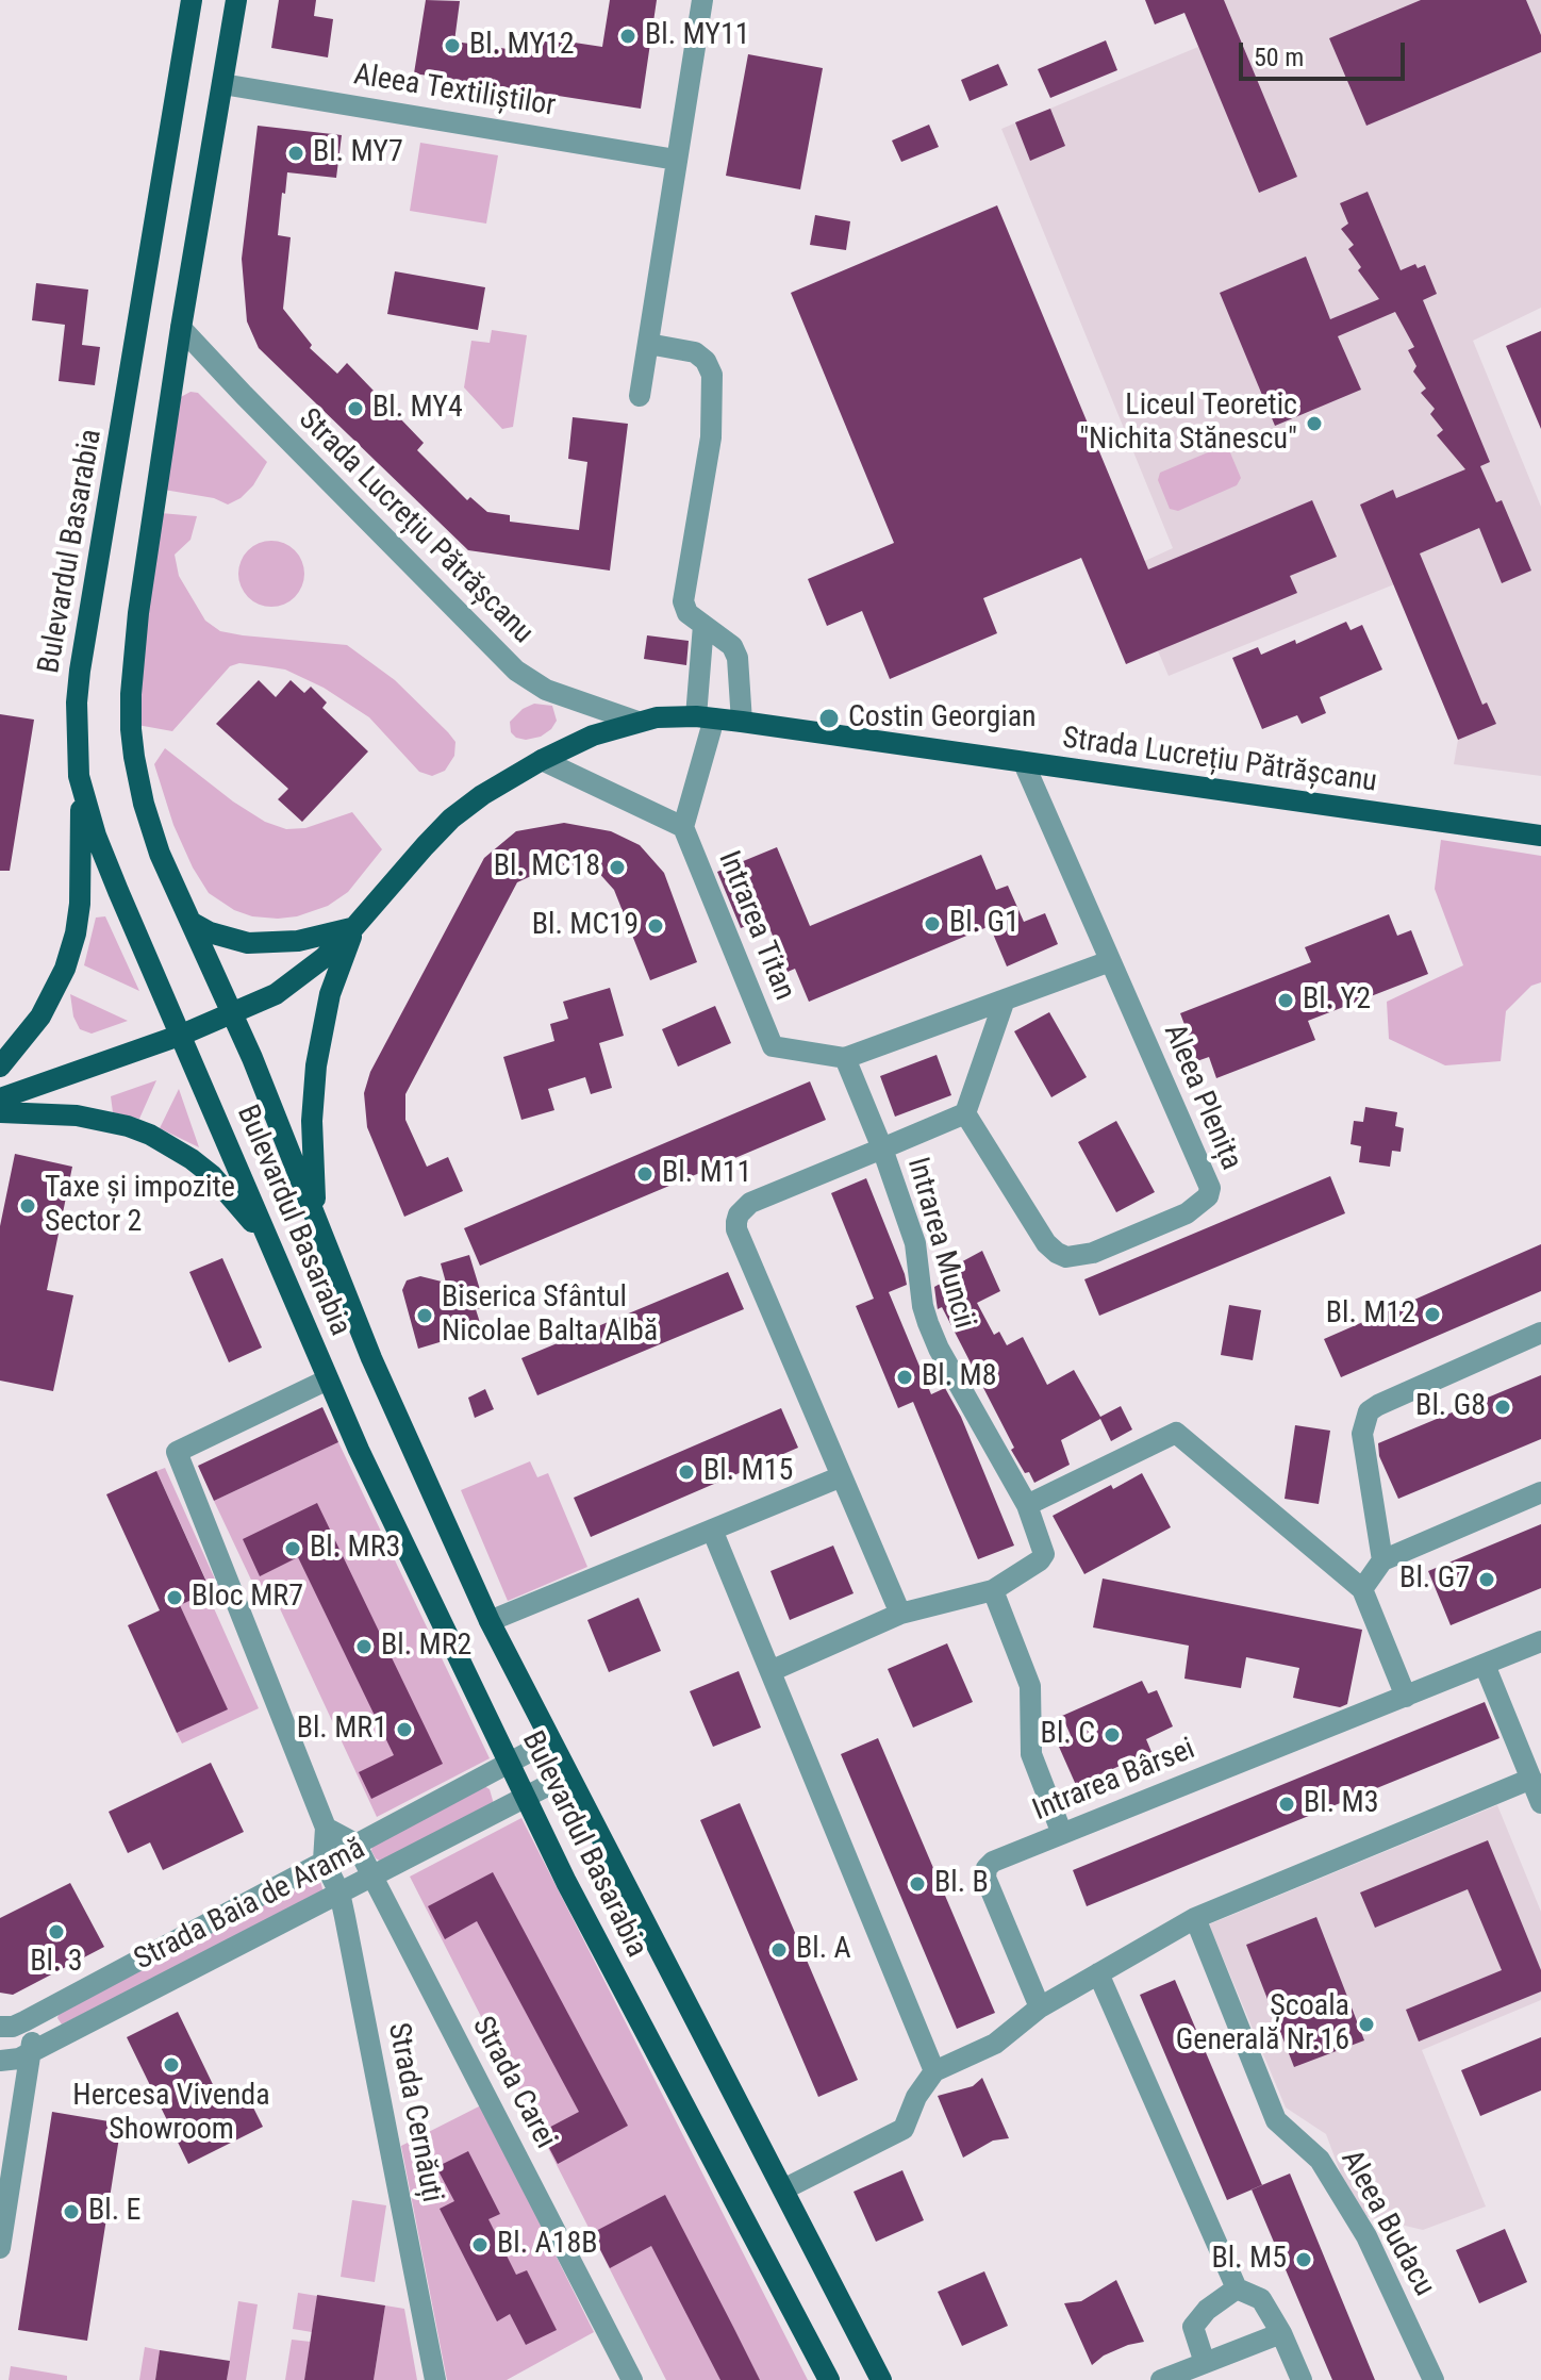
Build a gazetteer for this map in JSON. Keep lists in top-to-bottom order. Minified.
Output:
{"streets":{"main road":["Strada Lucrețiu Pătrășcanu","Bulevardul Basarabia"],"street":["Aleea Textiliștilor","Intrarea Titan","Aleea Plenița","Intrarea Muncii","Intrarea Bârsei","Strada Baia de Aramă","Strada Carei","Strada Cernăuți","Aleea Budacu"]},"crossings":[["Aleea Textiliștilor","Bulevardul Basarabia"],["Strada Lucrețiu Pătrășcanu","Bulevardul Basarabia"],["Strada Lucrețiu Pătrășcanu","Intrarea Titan"],["Strada Lucrețiu Pătrășcanu","Aleea Plenița"],["Bulevardul Basarabia","Strada Baia de Aramă"],["Strada Baia de Aramă","Strada Carei"],["Strada Baia de Aramă","Strada Cernăuți"]],"places":["Bl. MY11","Bl. MY12","Bl. MY7","Bl. MY4","Liceul Teoretic \"Nichita Stănescu\"","Costin Georgian","Bl. MC18","Bl. G1","Bl. MC19","Bl. Y2","Bl. M11","Taxe și impozite Sector 2","Bl. M12","Biserica Sfântul Nicolae Balta Albă","Bl. M8","Bl. G8","Bl. M15","Bl. MR3","Bl. G7","Bloc MR7","Bl. MR2","Bl. MR1","Bl. C","Bl. M3","Bl. B","Bl. 3","Bl. A","Școala Generală Nr.16","Hercesa Vivenda Showroom","Bl. E","Bl. A18B","Bl. M5"],"scale_bar":"50 m"}
